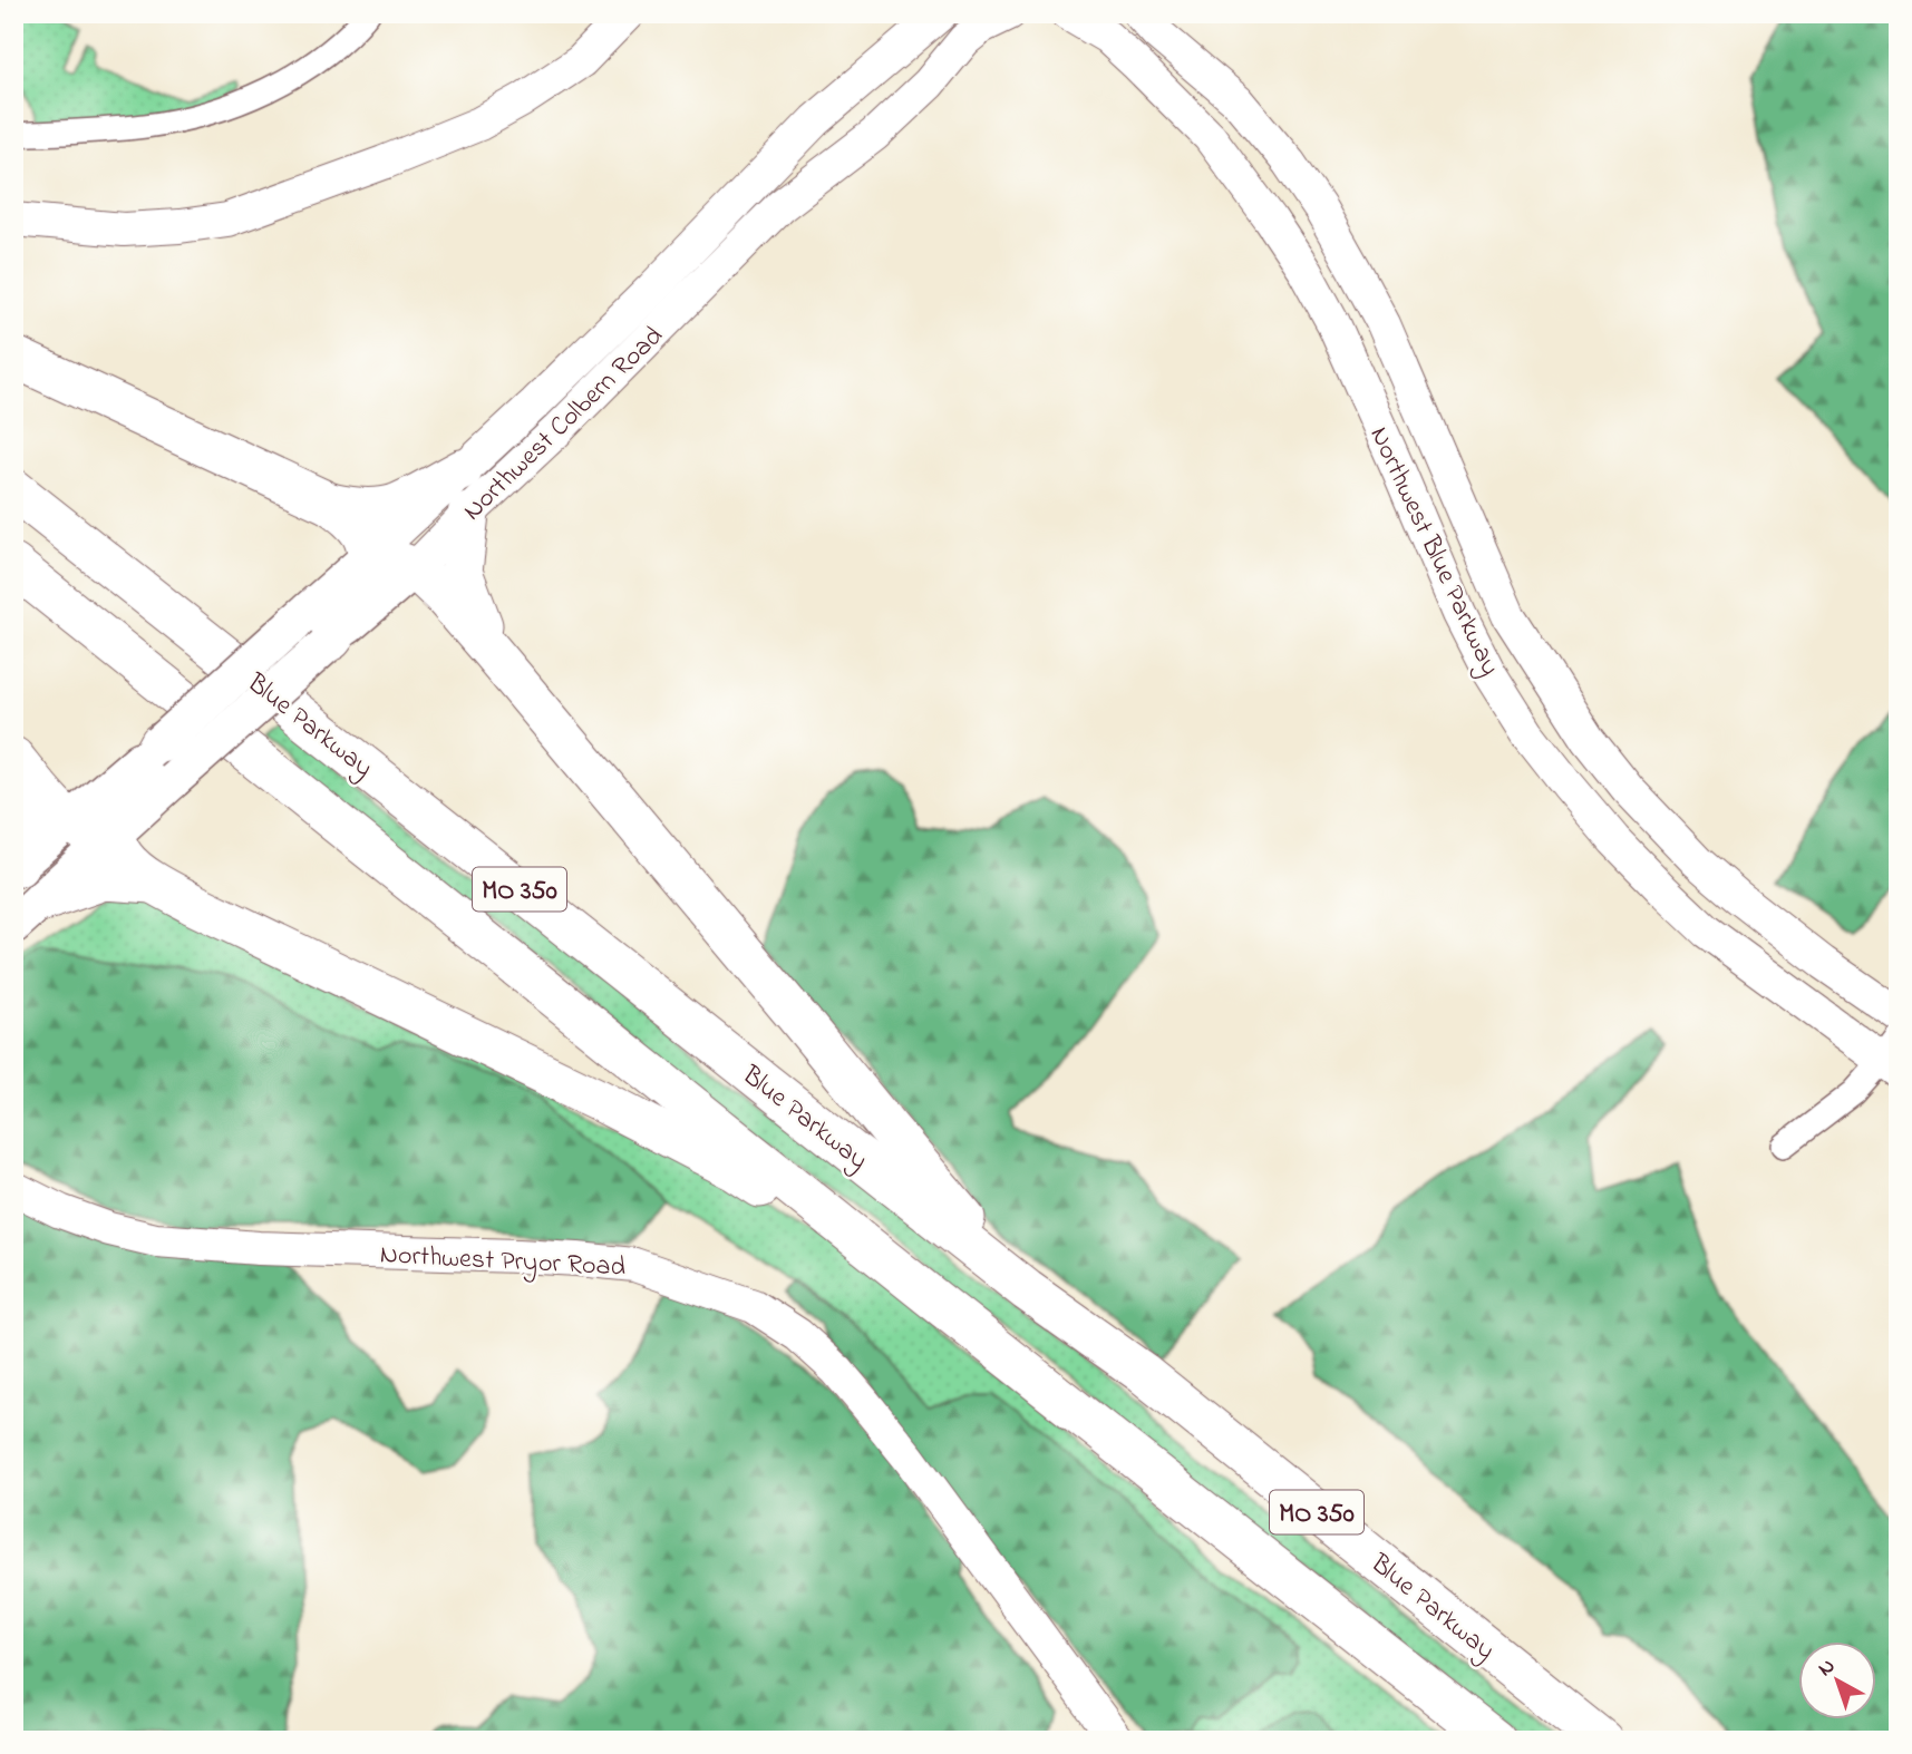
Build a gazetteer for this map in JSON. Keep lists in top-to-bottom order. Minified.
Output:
{"streets":{"highway":["Blue Parkway","MO 350"],"main road":["Northwest Colbern Road"],"street":["Northwest Blue Parkway","Northwest Pryor Road"]},"north":"top left"}
